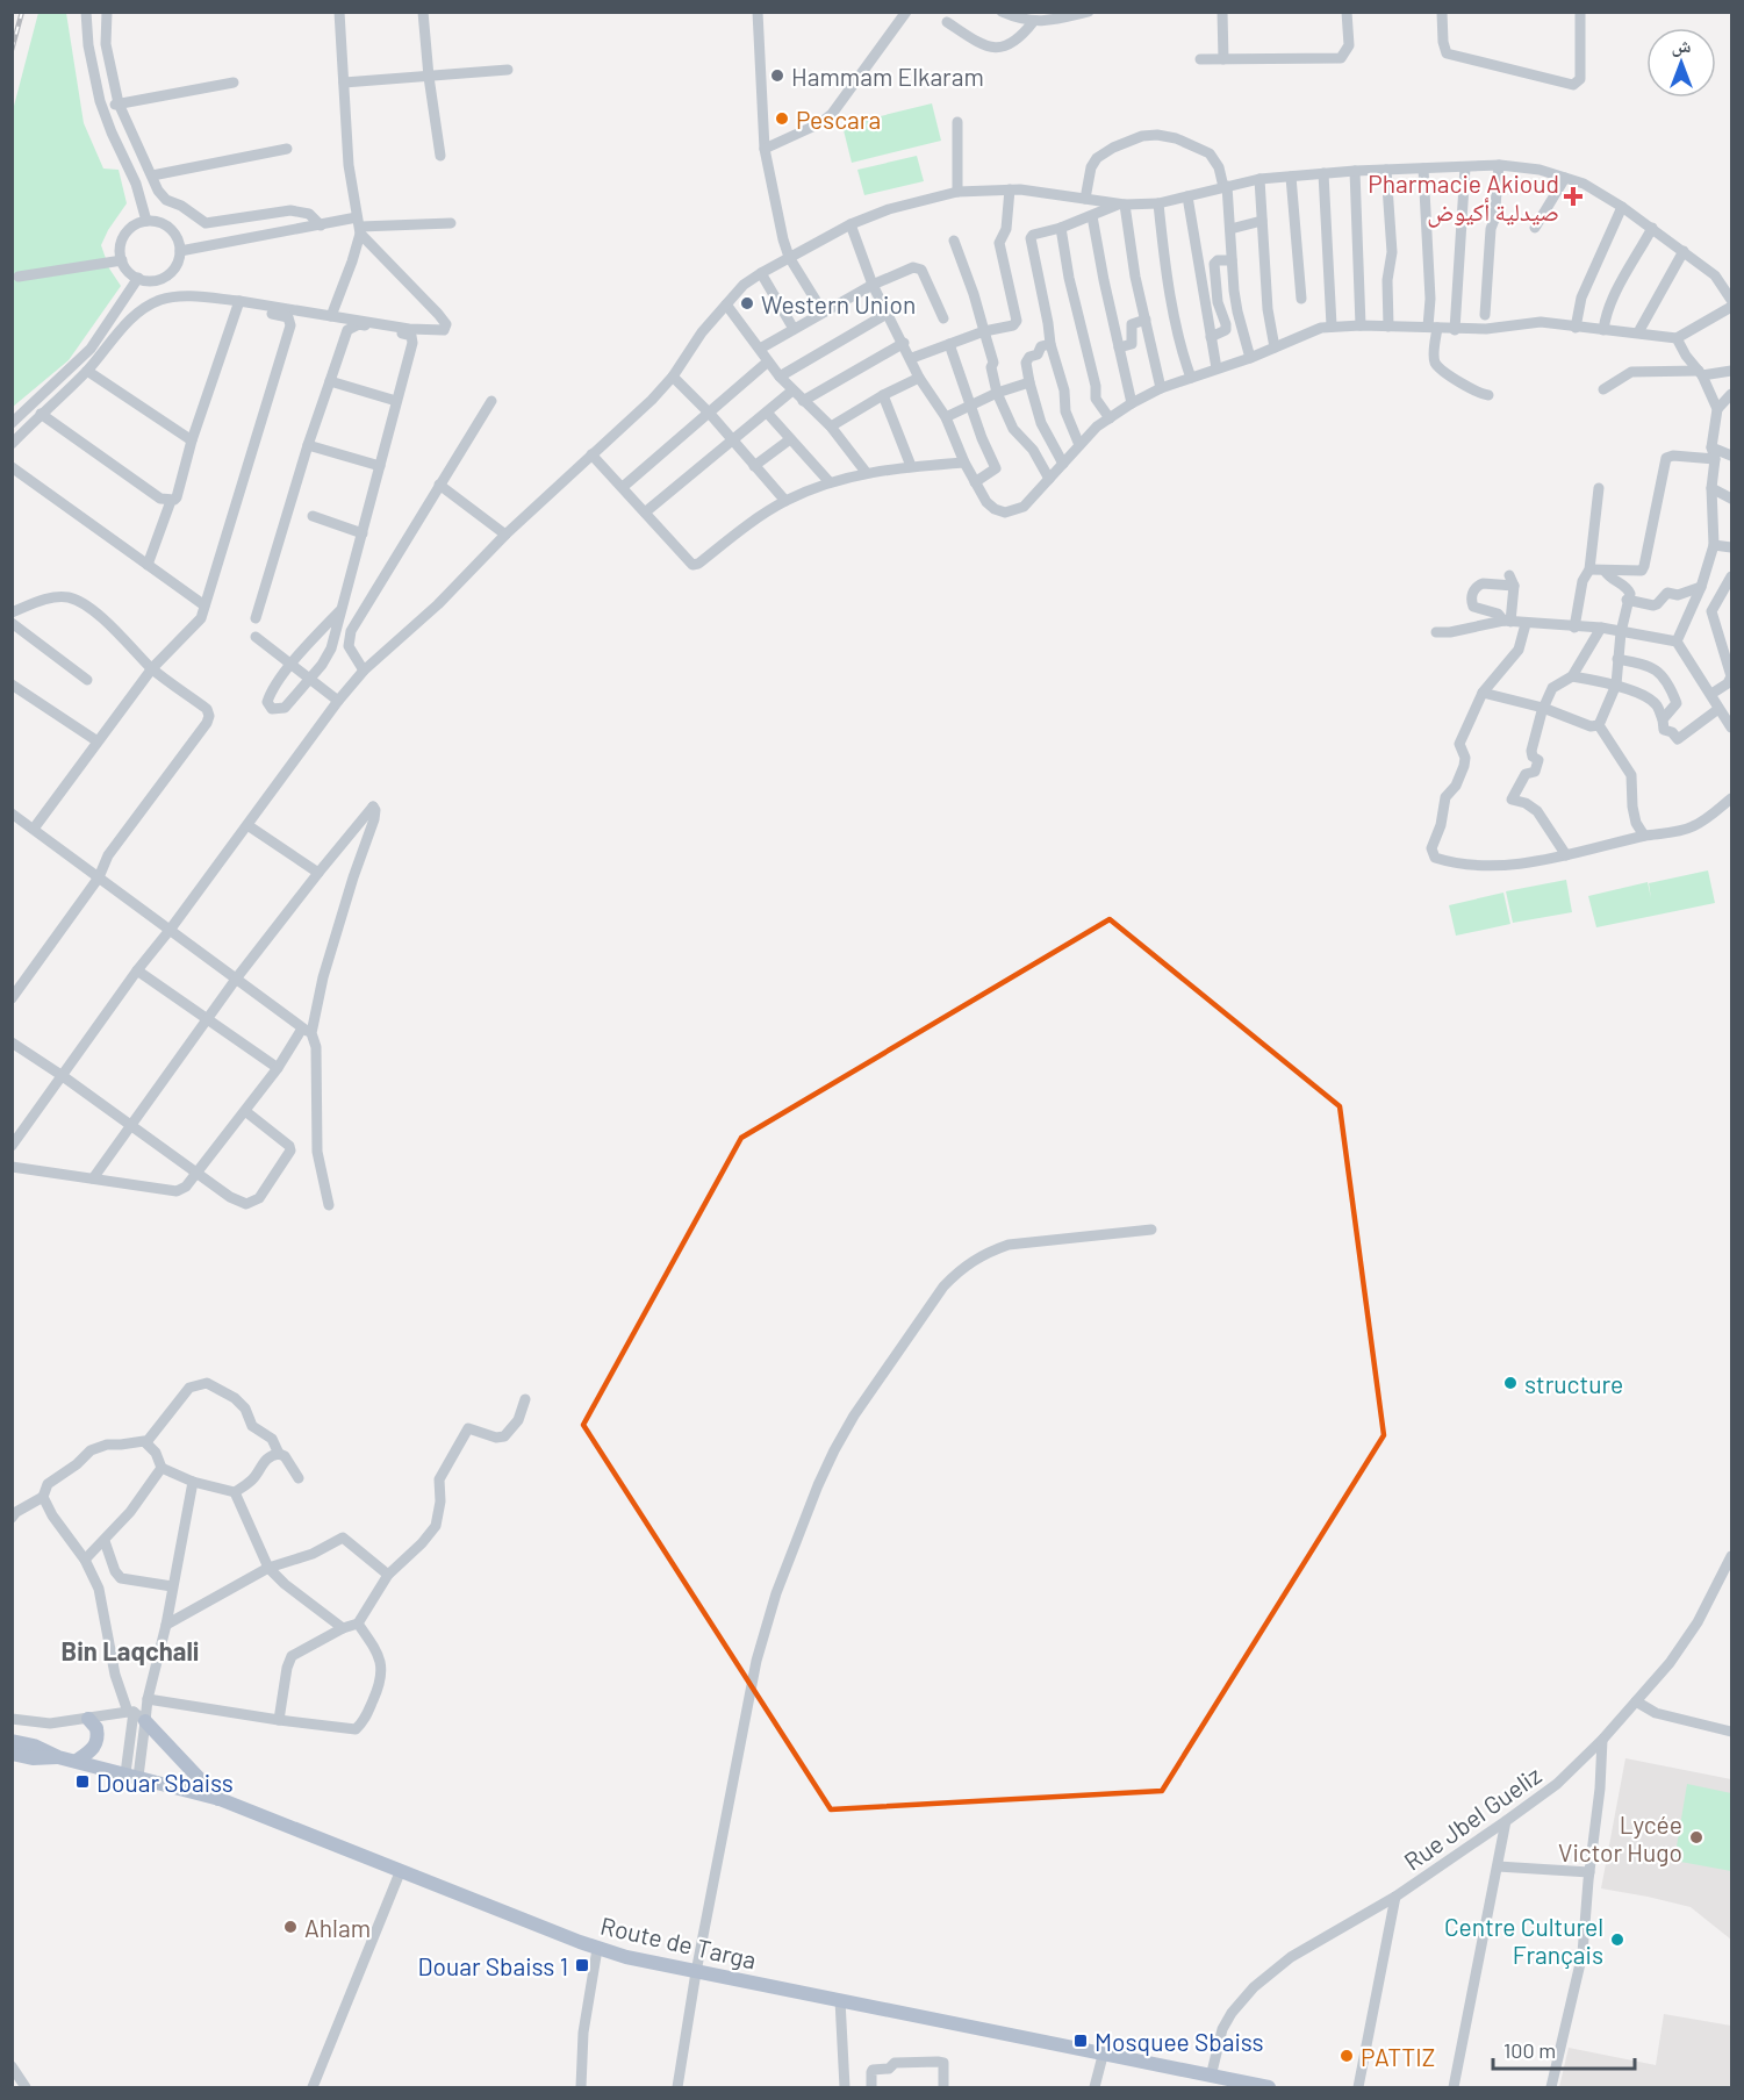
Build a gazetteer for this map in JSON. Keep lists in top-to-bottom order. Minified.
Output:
{"streets":{"main road":["Route de Targa"],"street":["Rue Jbel Gueliz"]},"crossings":[["Rue Jbel Gueliz","Route de Targa"]],"districts":["Bin Laqchali"],"places":{"other":["Hammam Elkaram","Pescara","Western Union","structure","Lycée Victor Hugo","Ahlam","Centre Culturel Français","PATTIZ"],"health":["Pharmacie Akioud صيدلية أكيوض"],"transit":["Douar Sbaiss","Douar Sbaiss 1","Mosquee Sbaiss"]},"scale_bar":"100 m","north":"top"}
